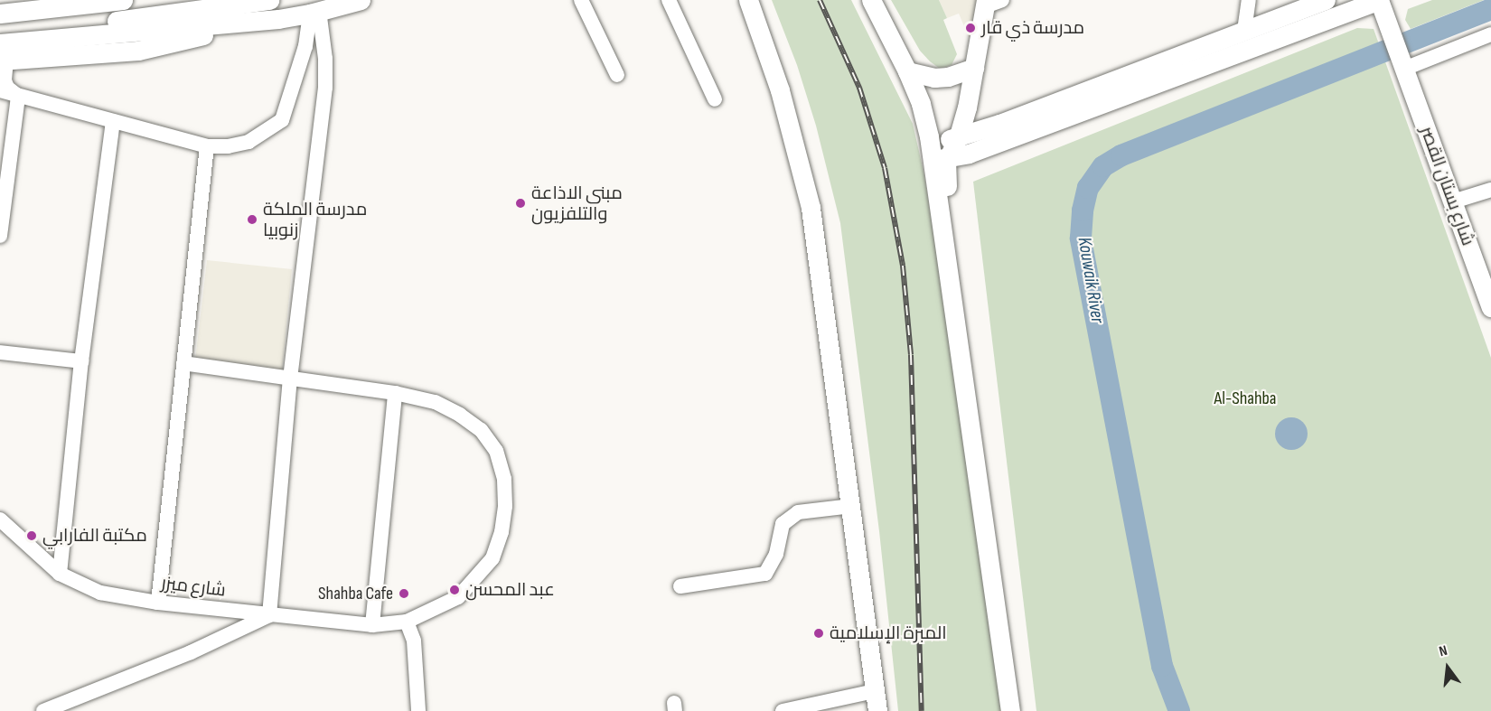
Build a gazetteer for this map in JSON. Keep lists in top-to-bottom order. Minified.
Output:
{"streets":{"main road":["شارع بستان القصر"],"street":["شارع ميزر"]},"water":["Kouwaik River"],"parks":["Al-Shahba"],"places":["مدرسة ذي قار","مبنى الاذاعة والتلفزيون","مدرسة الملكة زنوبيا","مكتبة الفارابي","عبد المحسن","Shahba Cafe","المبرة الإسلامية"],"north":"top"}
